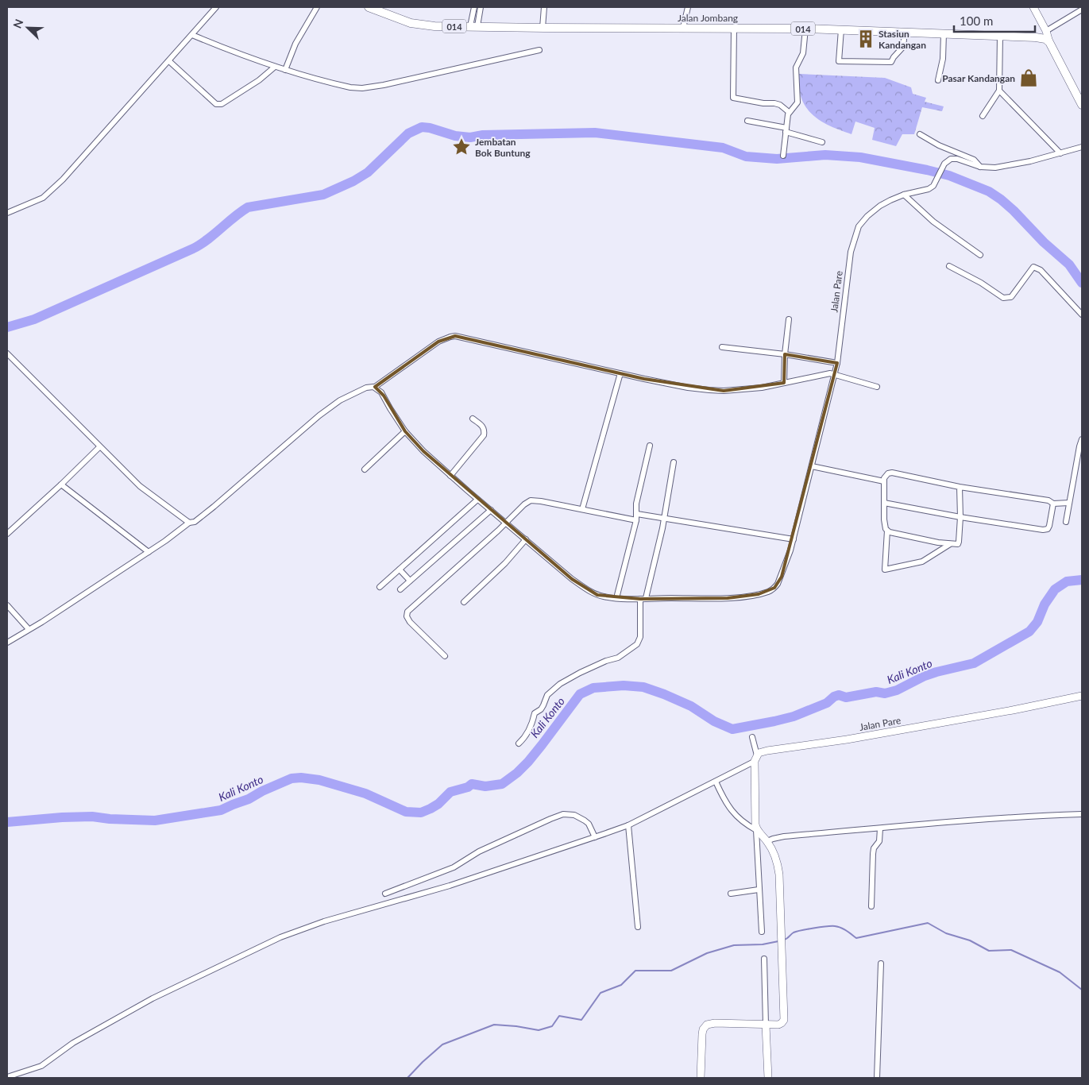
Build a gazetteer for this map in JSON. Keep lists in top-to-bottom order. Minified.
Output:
{"streets":{"main road":["Jalan Jombang","014"],"street":["Jalan Pare"]},"water":["Kali Konto"],"places":{"building":["Stasiun Kandangan"],"shop":["Pasar Kandangan"],"place":["Jembatan Bok Buntung"]},"scale_bar":"100 m","north":"top left"}
